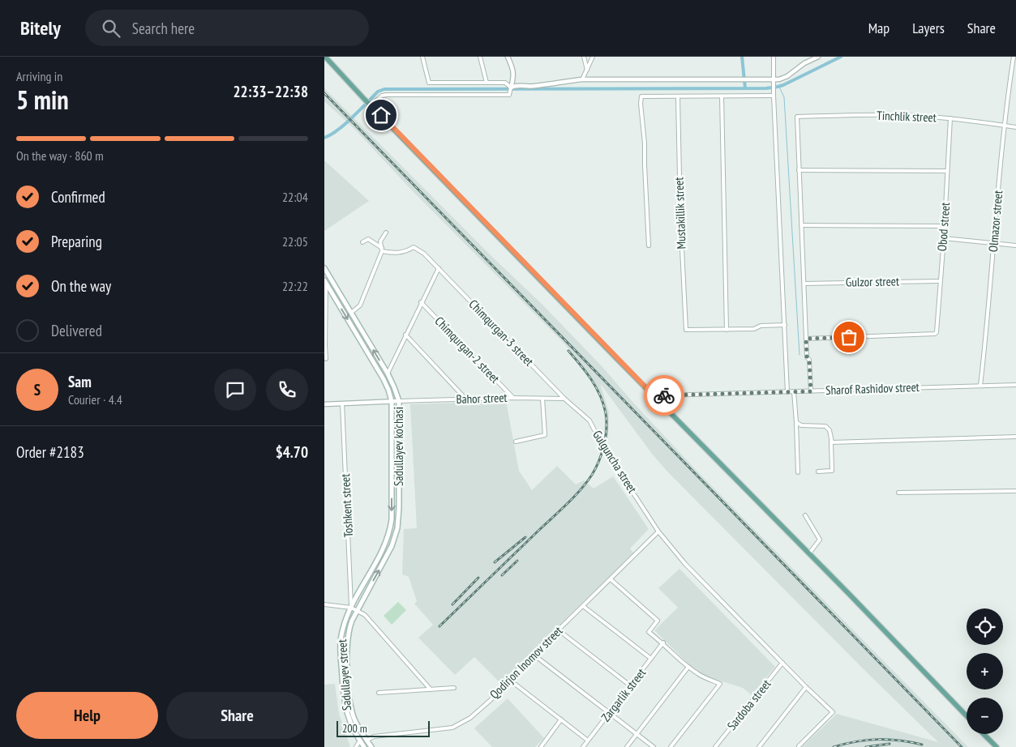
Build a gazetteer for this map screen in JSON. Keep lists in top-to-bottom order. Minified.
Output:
{"streets":{"main road":["Sadullayev ko'chasi","Sadullayev street"],"street":["Tinchlik street","Mustakillik street","Olmazor street","Obod street","Gulzor street","Chimqurgan-3 street","Chimqurgan-2 street","Sharof Rashidov street","Bahor street","Gulguncha street","Toshkent street","Qodirjon Inomov street","Zargarlik street","Sardoba street"]},"crossings":[["Tinchlik street","Olmazor street"],["Tinchlik street","Obod street"],["Olmazor street","Sharof Rashidov street"],["Obod street","Gulzor street"],["Chimqurgan-3 street","Bahor street"],["Chimqurgan-3 street","Gulguncha street"],["Chimqurgan-2 street","Bahor street"],["Bahor street","Sadullayev ko'chasi"],["Bahor street","Gulguncha street"],["Sadullayev ko'chasi","Qodirjon Inomov street"],["Gulguncha street","Qodirjon Inomov street"],["Gulguncha street","Sardoba street"],["Toshkent street","Sadullayev street"]],"one_way":["Sadullayev ko'chasi","Sadullayev street"],"scale_bar":"200 m","page":{"header":"Bitely","search":"Search here","nav":["Map","Layers","Share"],"heading":["5 min","Arriving in","22:33–22:38"],"panel":["Sam","Courier · 4.4","Order #2183","$4.70"],"bar":"On the way · 860 m","list":[["Confirmed","22:04"],["Preparing","22:05"],["On the way","22:22"],"Delivered"],"round":"S","map_buttons":["+","−"],"buttons":["Help","Share"],"scale":"200 m"}}
